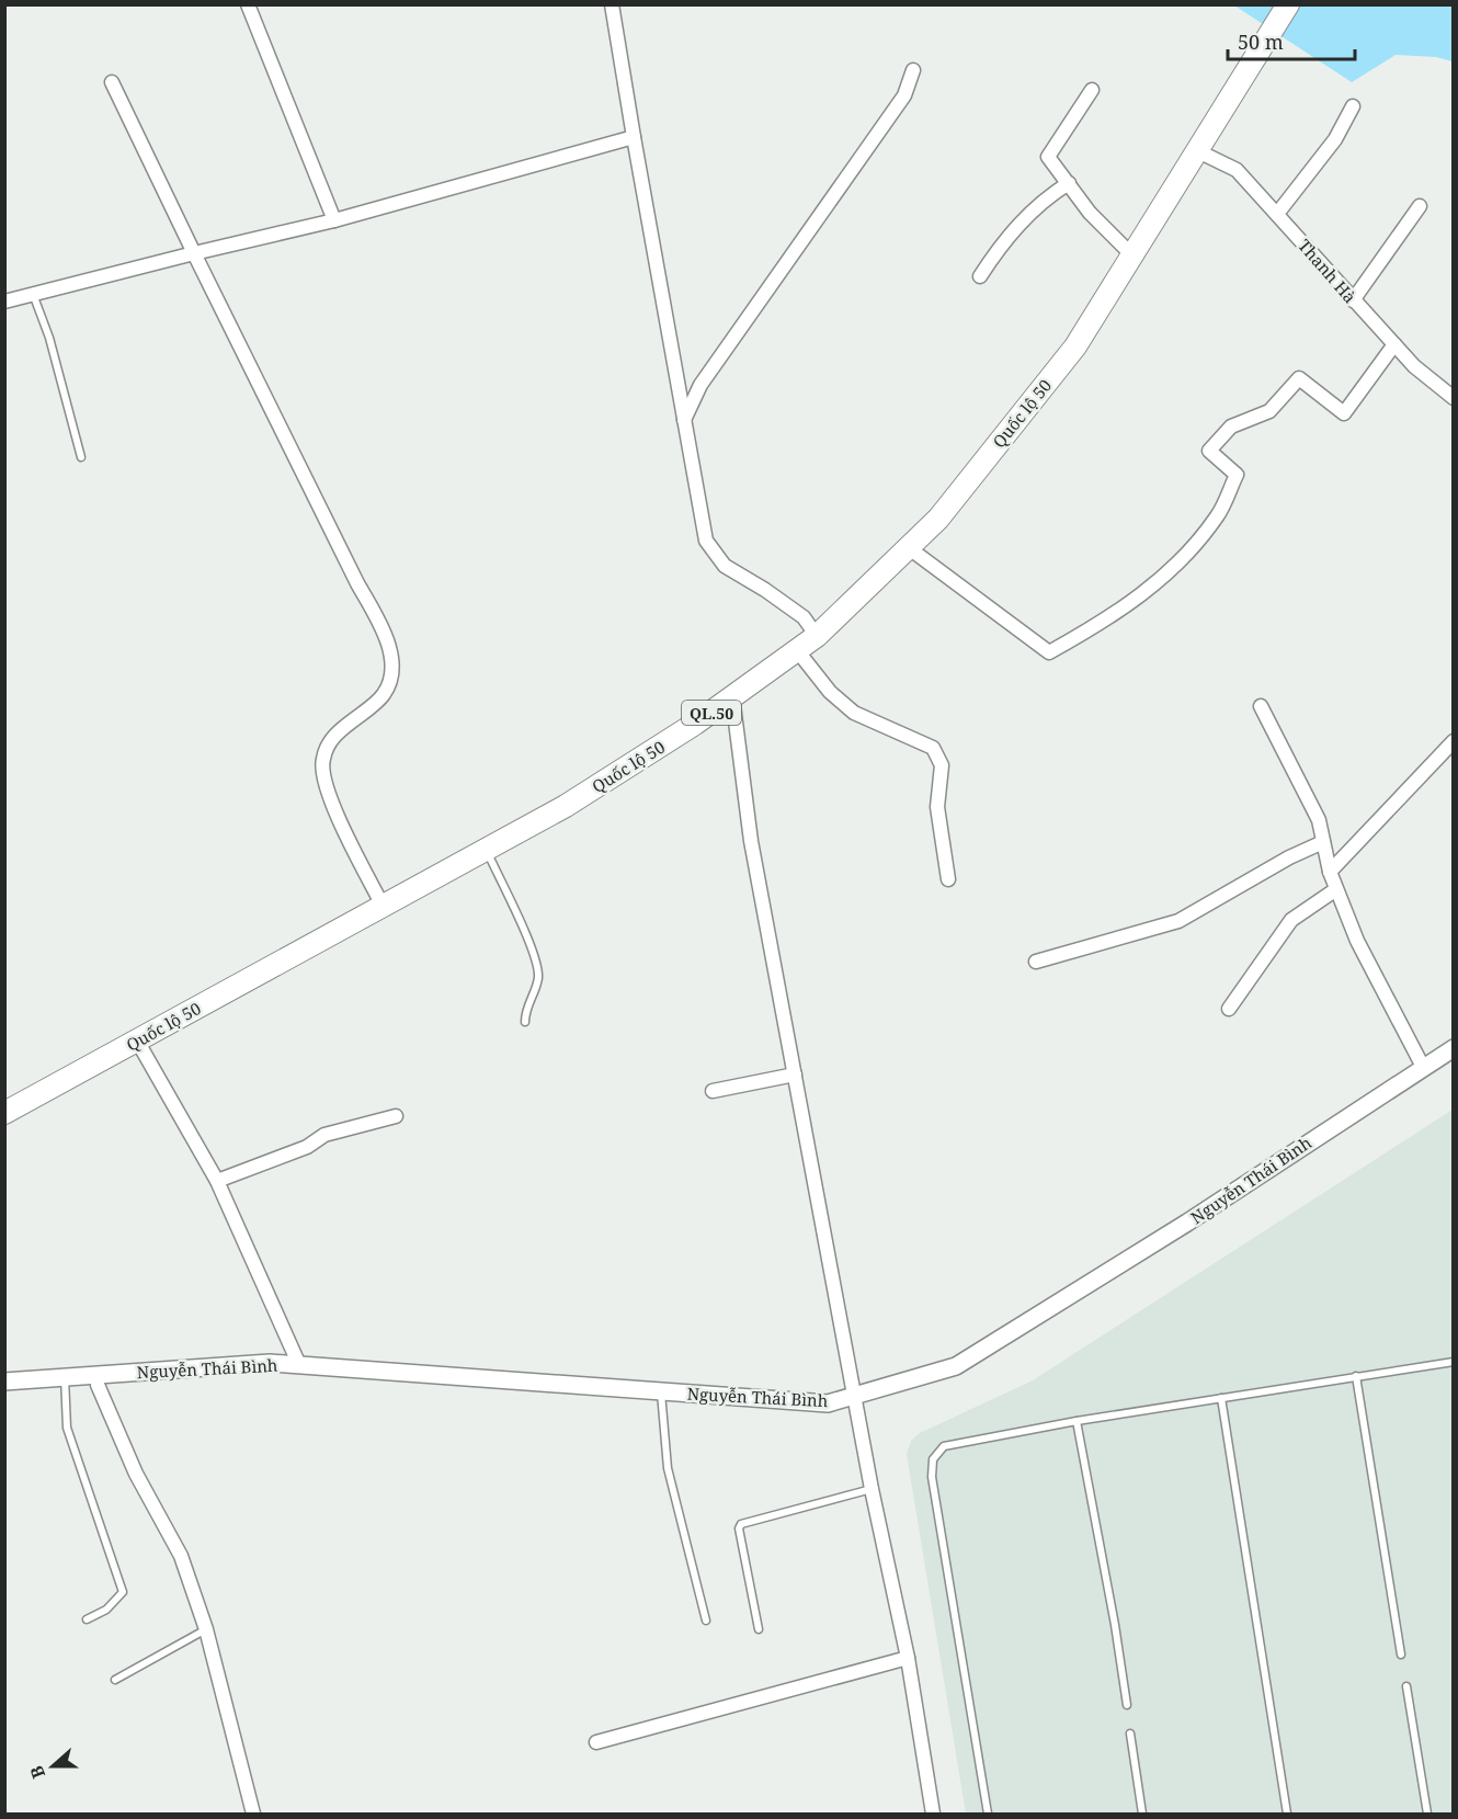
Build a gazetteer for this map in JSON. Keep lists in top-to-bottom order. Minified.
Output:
{"streets":{"main road":["Quốc lộ 50","QL.50"],"street":["Thanh Hà","Nguyễn Thái Bình"]},"crossings":[["Thanh Hà","Quốc lộ 50"]],"scale_bar":"50 m","north":"left"}
